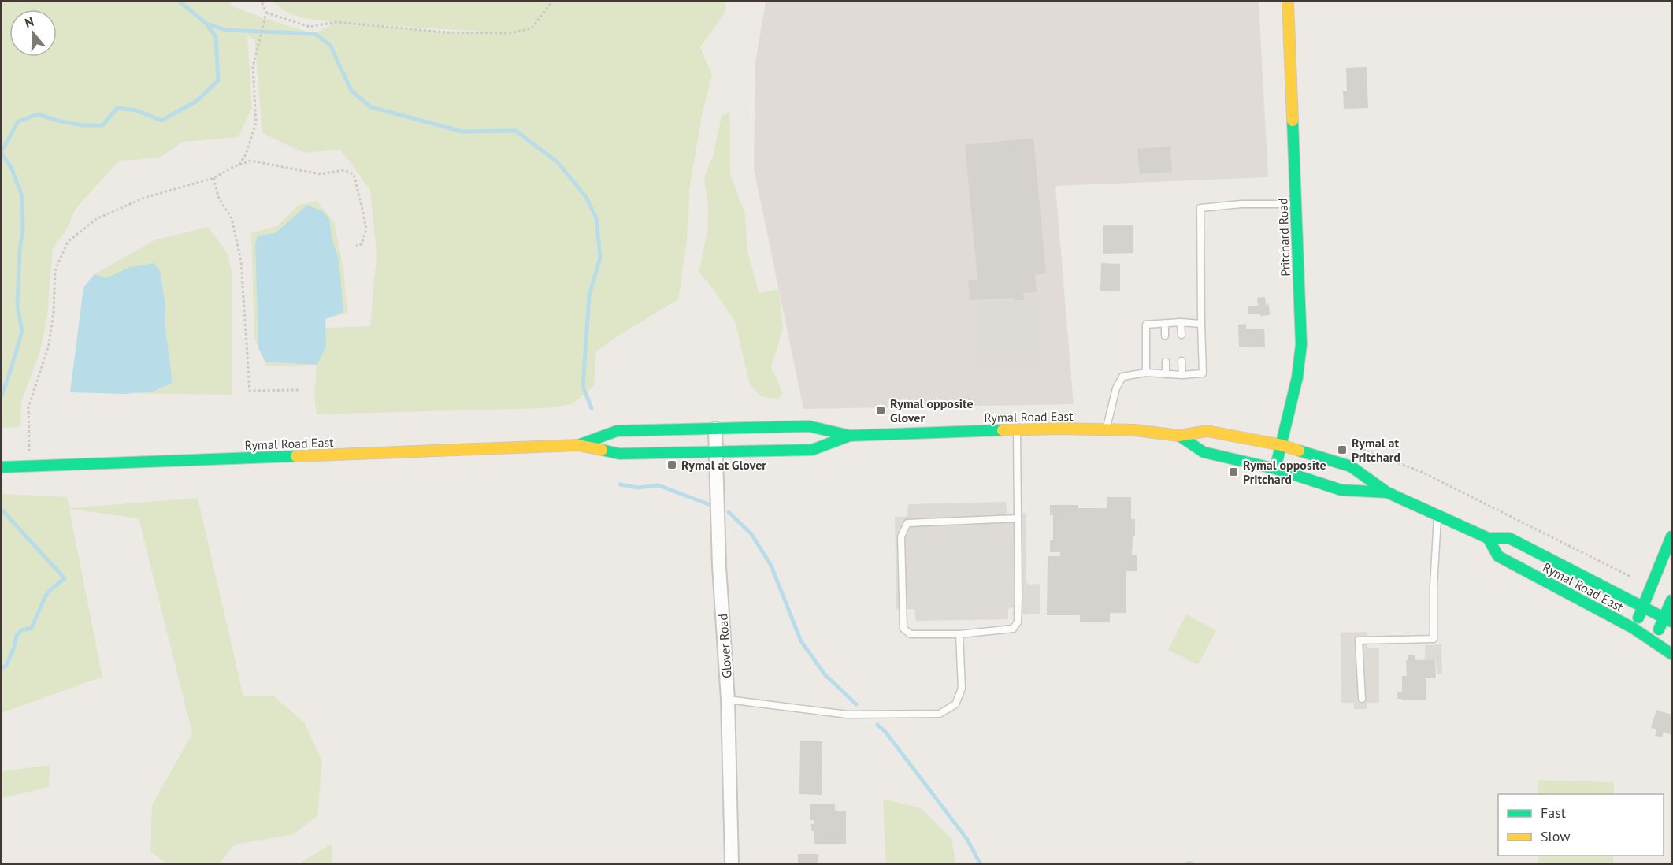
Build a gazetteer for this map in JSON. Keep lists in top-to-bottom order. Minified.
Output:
{"streets":{"main road":["Pritchard Road","Rymal Road East"],"street":["Glover Road"]},"crossings":[["Pritchard Road","Rymal Road East"],["Rymal Road East","Glover Road"]],"places":{"transit":["Rymal opposite Glover","Rymal at Pritchard","Rymal at Glover","Rymal opposite Pritchard"]},"legend":["Fast","Slow"],"north":"top"}
